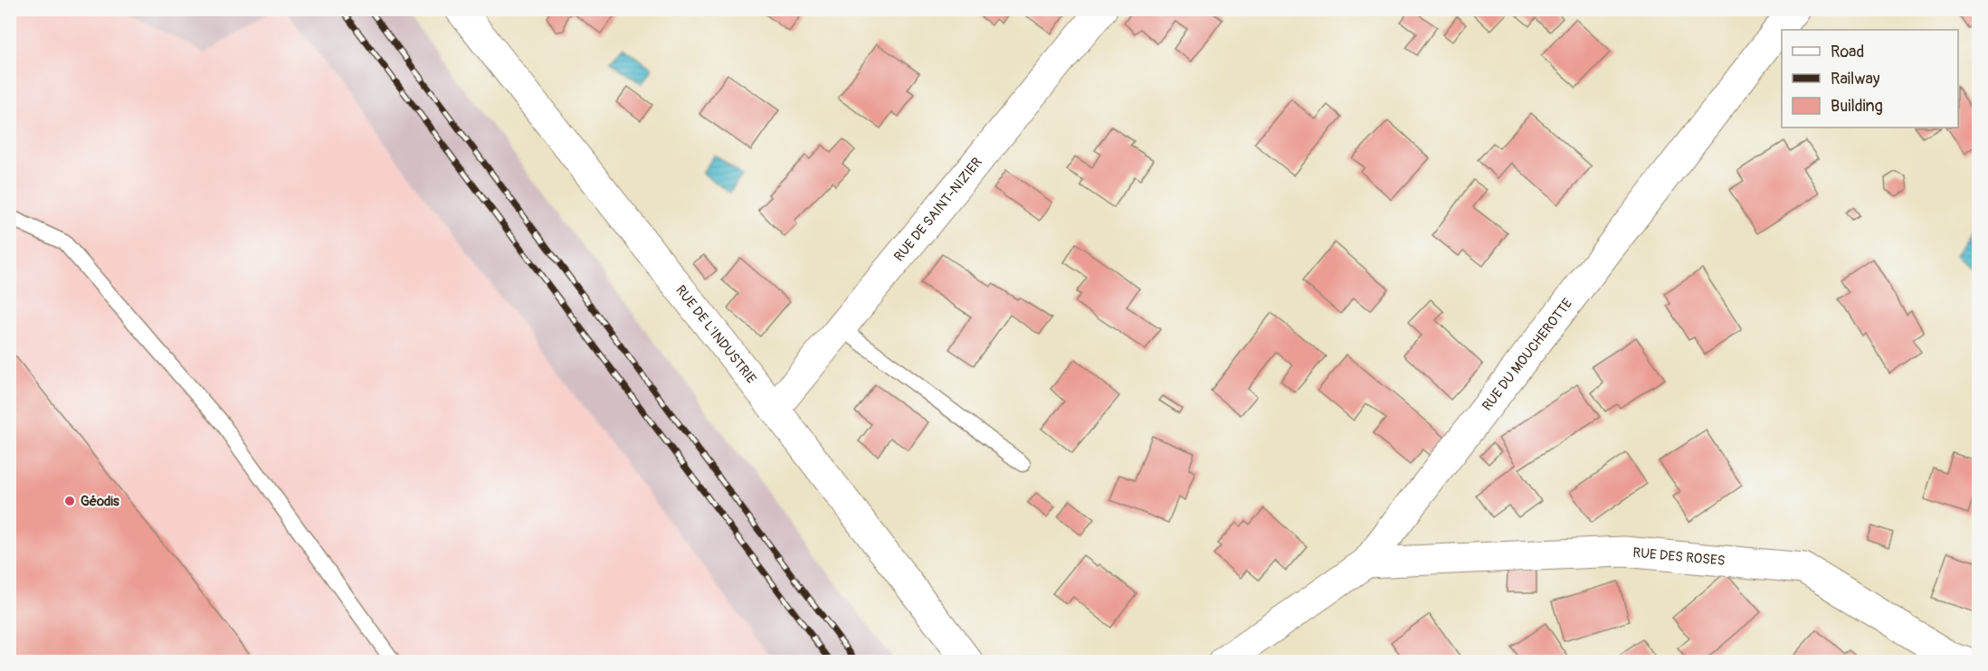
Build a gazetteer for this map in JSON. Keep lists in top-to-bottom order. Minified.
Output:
{"streets":{"street":["RUE DE SAINT-NIZIER","RUE DE L'INDUSTRIE","RUE DU MOUCHEROTTE","RUE DES ROSES"]},"crossings":[["RUE DE SAINT-NIZIER","RUE DE L'INDUSTRIE"],["RUE DU MOUCHEROTTE","RUE DES ROSES"]],"places":["Géodis"],"legend":["Road","Railway","Building"]}
